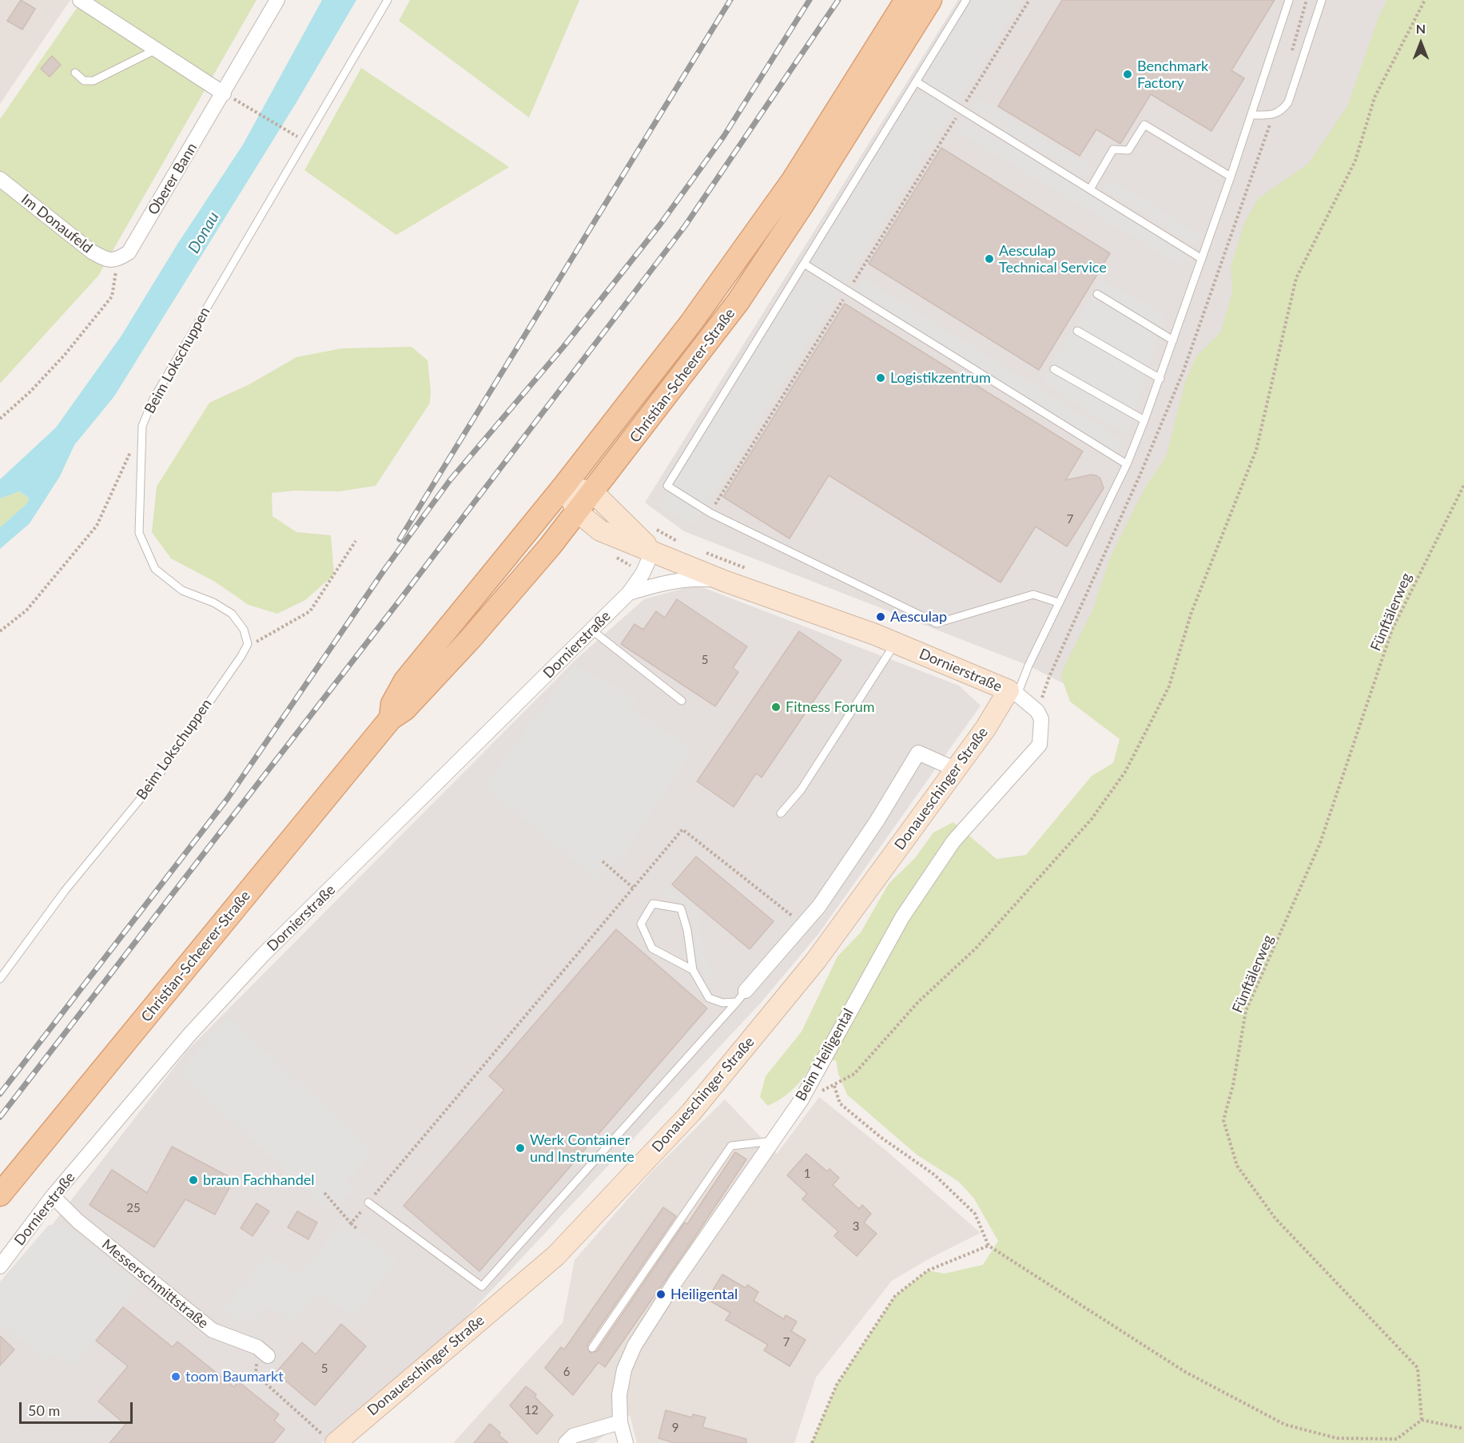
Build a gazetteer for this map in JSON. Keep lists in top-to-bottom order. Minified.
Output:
{"streets":{"main road":["Christian-Scheerer-Straße"],"street":["Oberer Bann","Im Donaufeld","Dornierstraße","Donaueschinger Straße","Beim Heiligental","Messerschmittstraße"],"lane":["Beim Lokschuppen"],"path":["Fünftälerweg"]},"crossings":[["Oberer Bann","Im Donaufeld"],["Christian-Scheerer-Straße","Dornierstraße"],["Dornierstraße","Donaueschinger Straße"],["Dornierstraße","Messerschmittstraße"]],"water":["Donau"],"places":["Benchmark Factory","Aesculap Technical Service","Logistikzentrum","Aesculap","Fitness Forum","Werk Container und Instrumente","braun Fachhandel","Heiligental","toom Baumarkt"],"house_numbers":["7","5","1","25","3","7","5","6","12","9"],"scale_bar":"50 m","north":"top"}
